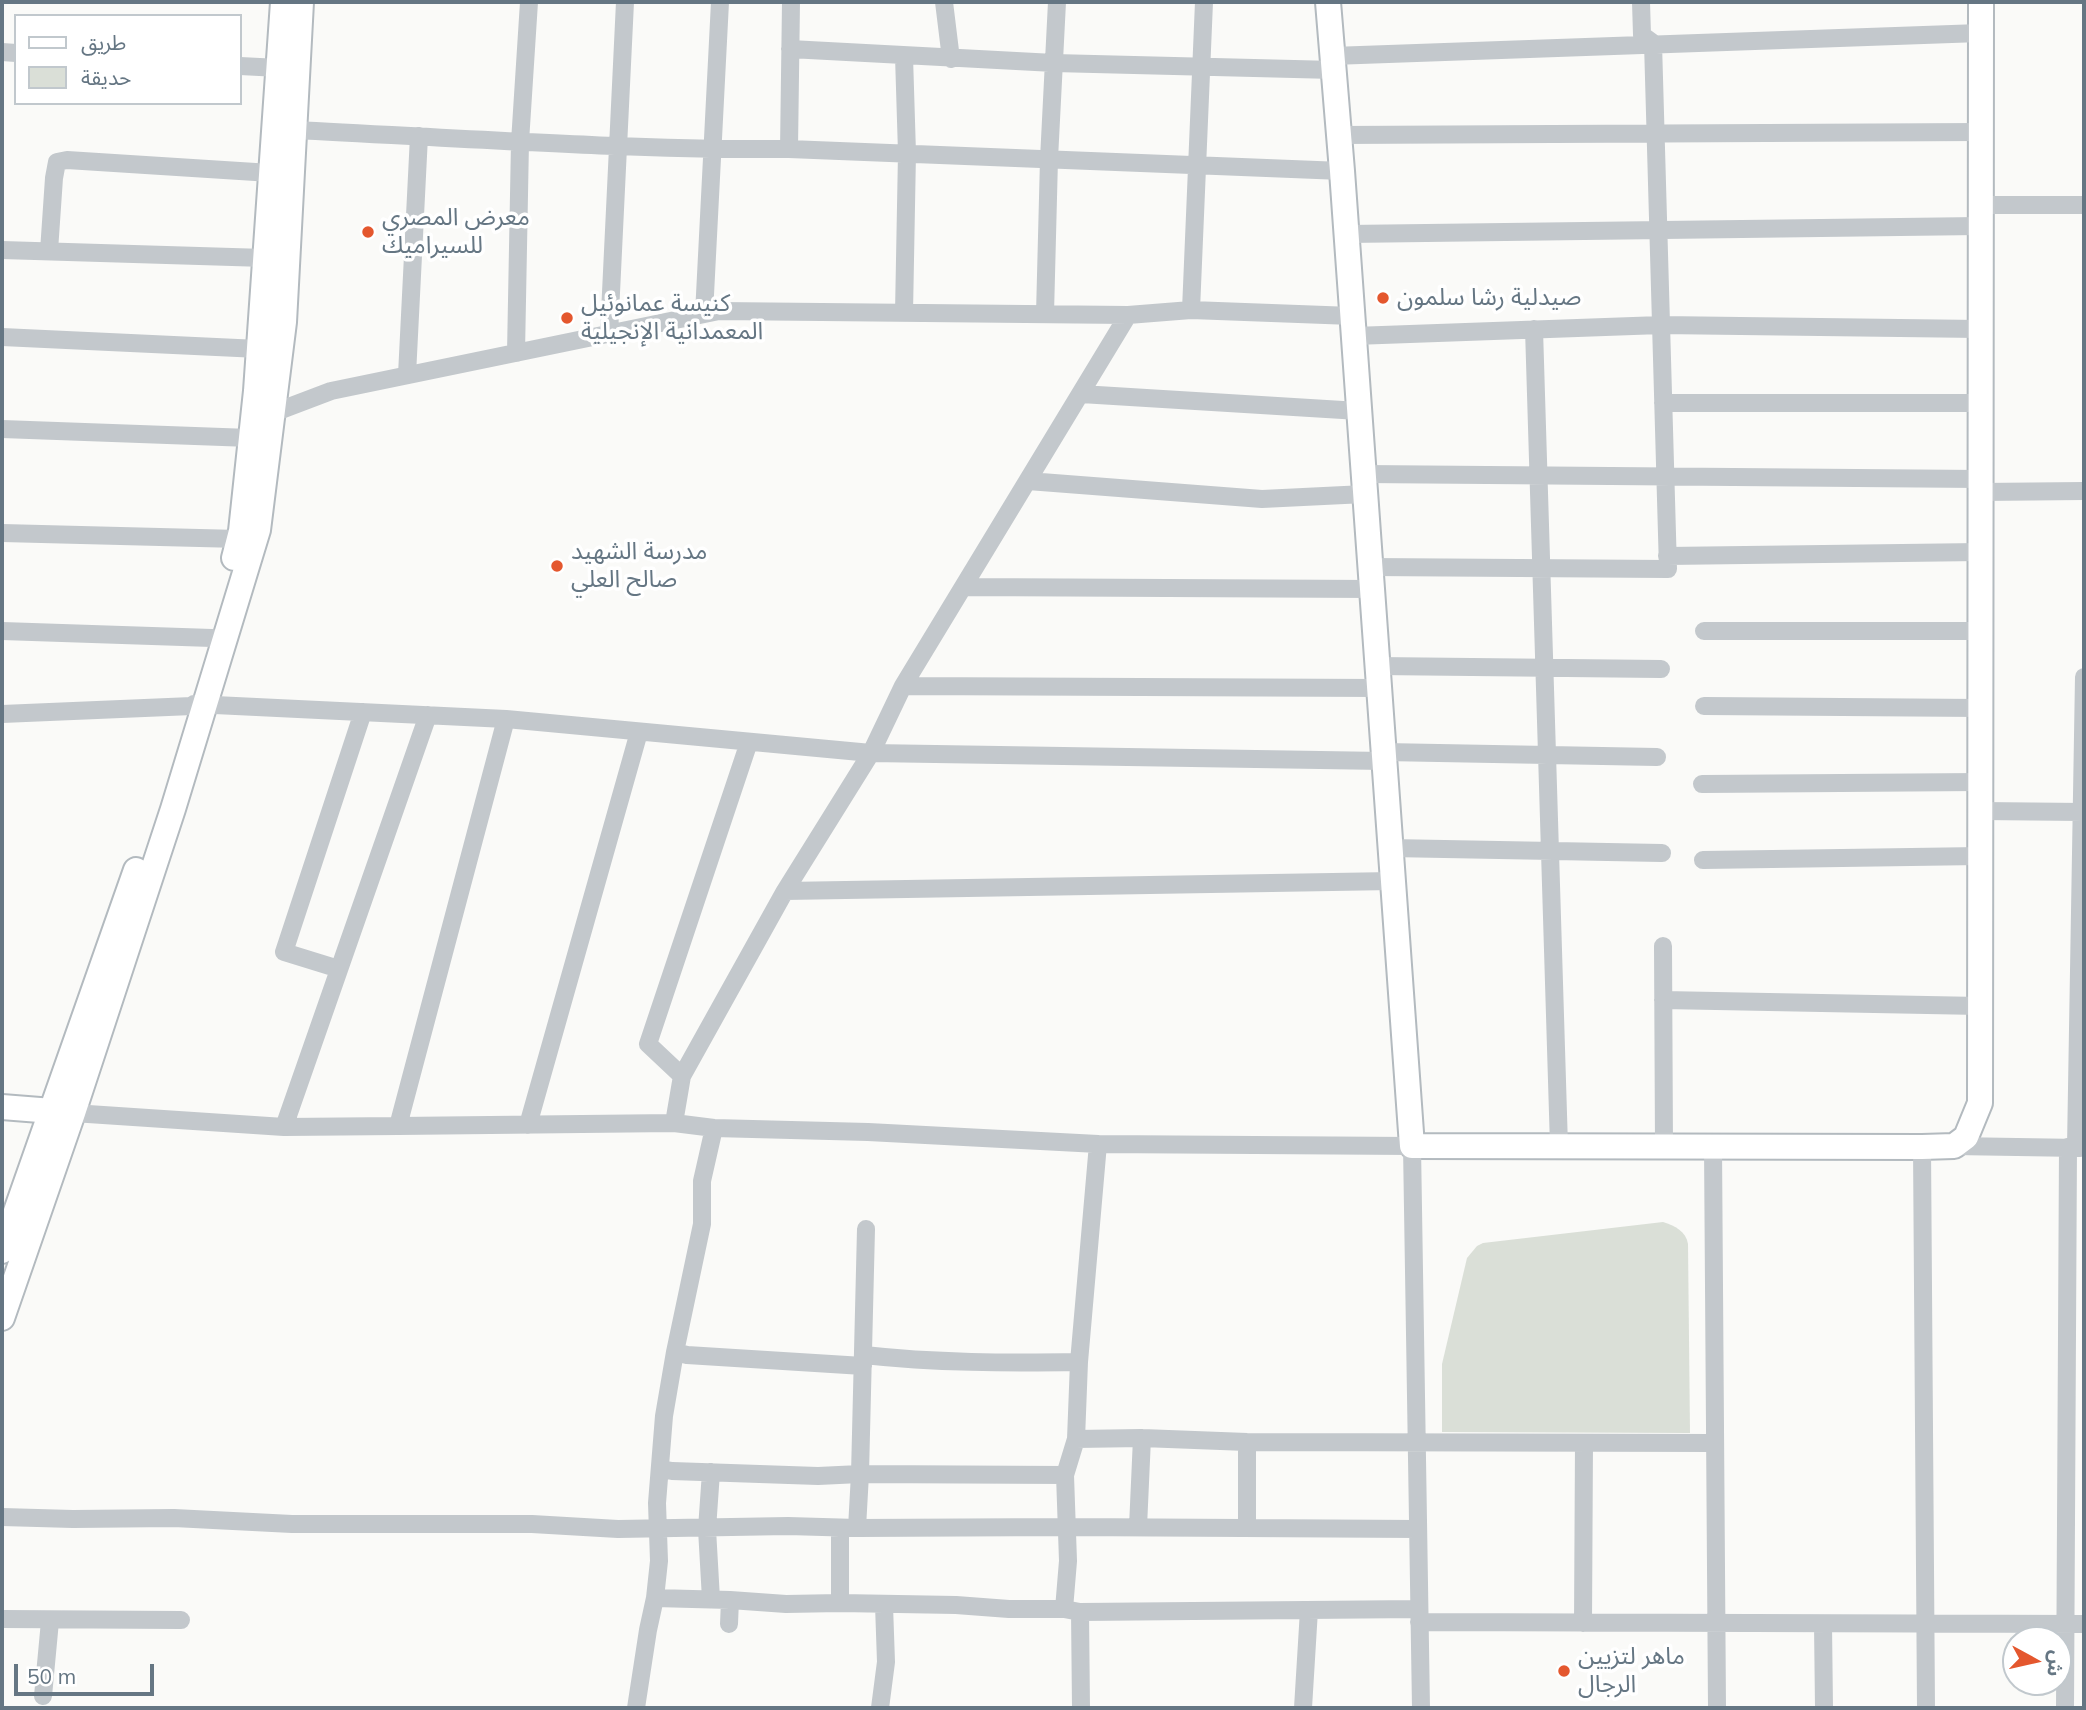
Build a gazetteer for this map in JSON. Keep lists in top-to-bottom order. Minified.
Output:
{"places":["معرض المصري للسيراميك","صيدلية رشا سلمون","كنيسة عمانوئيل المعمدانية الإنجيلية","مدرسة الشهيد صالح العلي","ماهر لتزيين الرجال"],"legend":["طريق","حديقة"],"scale_bar":"50 m","north":"right"}
